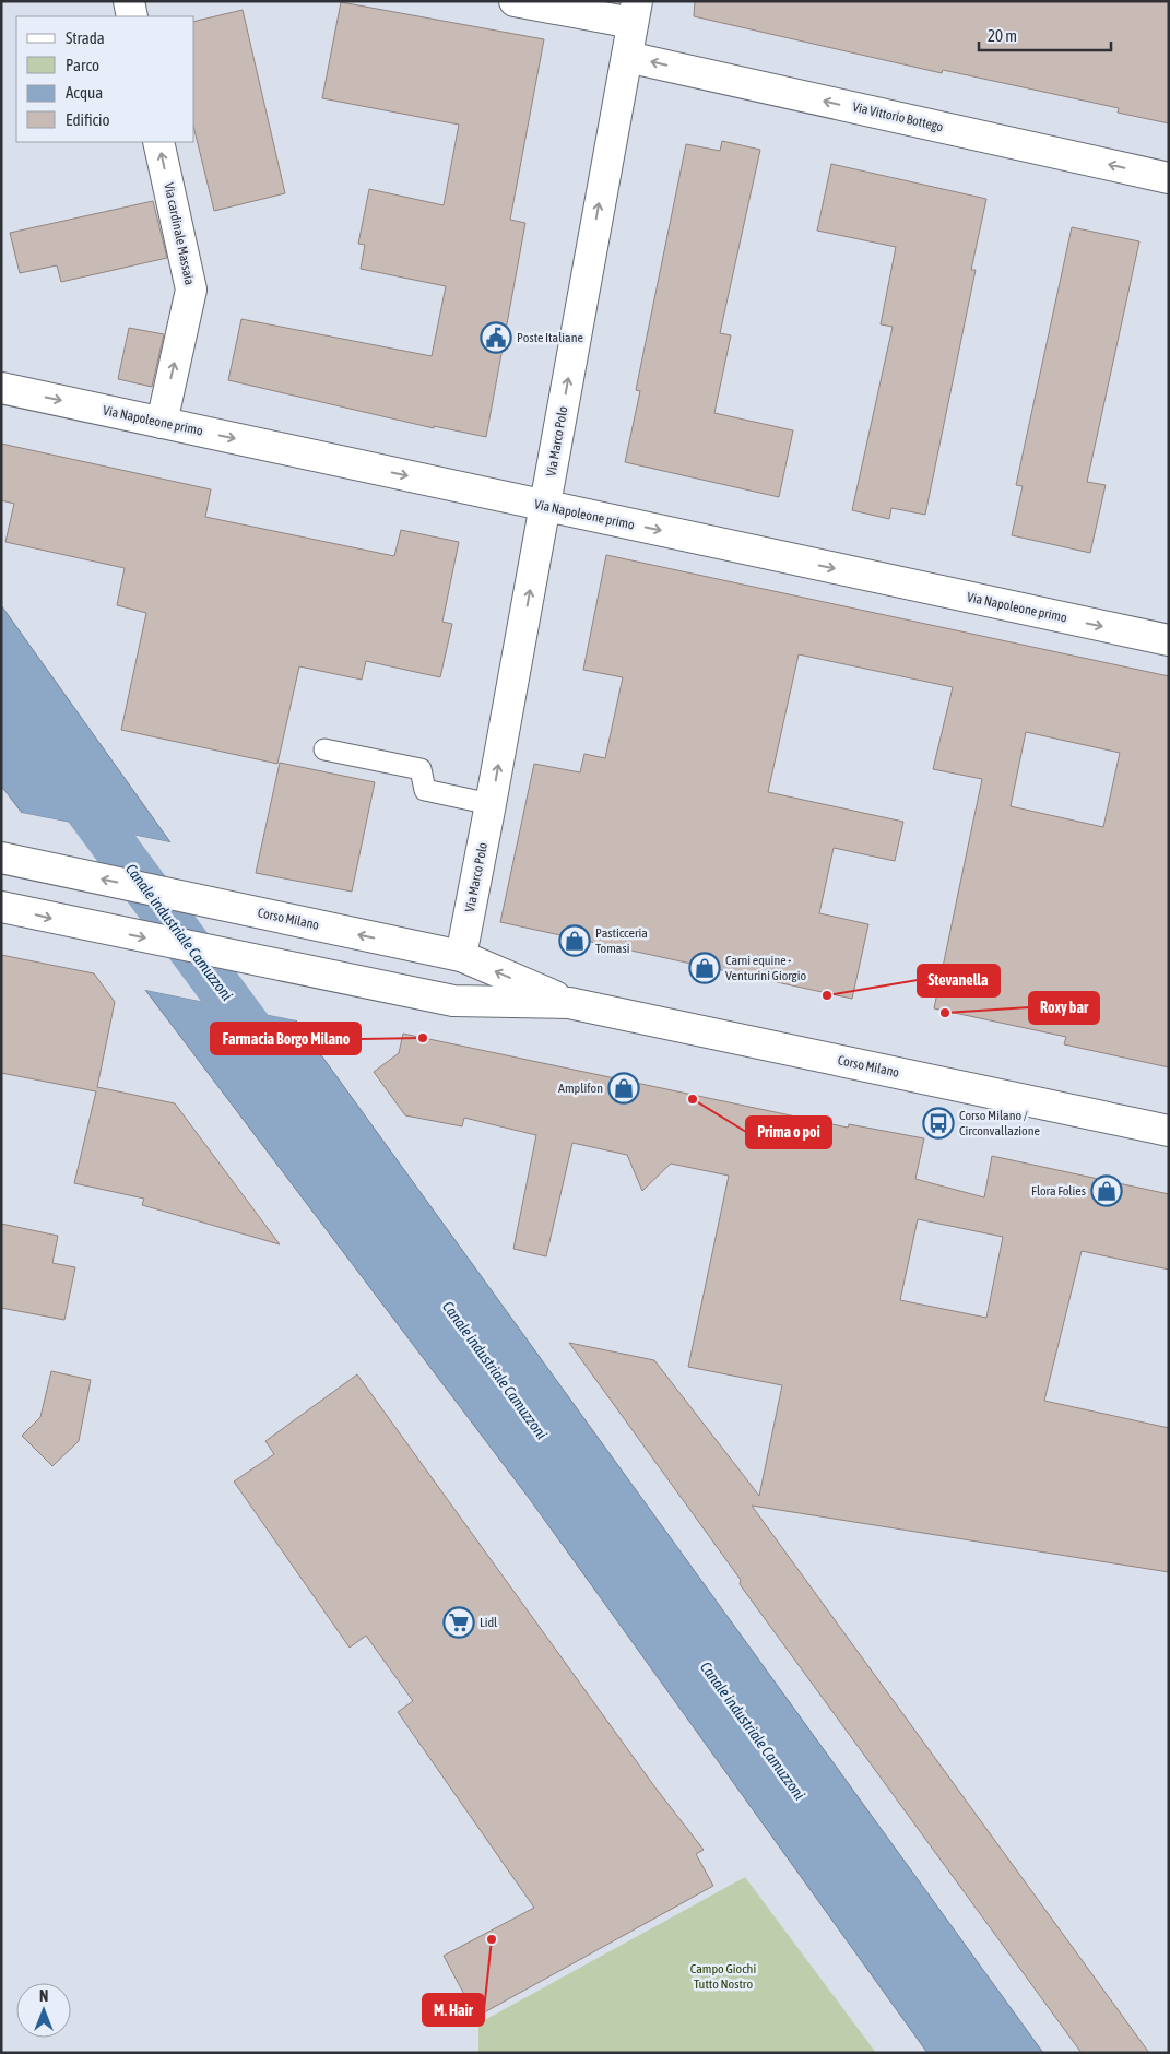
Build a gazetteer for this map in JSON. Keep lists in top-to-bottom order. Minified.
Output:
{"streets":{"street":["Via Vittorio Bottego","Via cardinale Massaia","Via Napoleone primo","Via Marco Polo","Corso Milano"]},"crossings":[["Via Vittorio Bottego","Via Marco Polo"],["Via cardinale Massaia","Via Napoleone primo"],["Via Napoleone primo","Via Marco Polo"],["Via Marco Polo","Corso Milano"]],"one_way":["Via Vittorio Bottego","Via cardinale Massaia","Via Napoleone primo","Via Marco Polo"],"water":["Canale industriale Camuzzoni"],"parks":["Campo Giochi Tutto Nostro"],"places":{"public building":["Poste Italiane"],"shop":["Pasticceria Tomasi","Carni equine - Venturini Giorgio","Amplifon","Flora Folies"],"other":["Stevanella","Roxy bar","Farmacia Borgo Milano","Prima o poi","M. Hair"],"bus stop":["Corso Milano / Circonvallazione"],"supermarket":["Lidl"]},"legend":["Strada","Parco","Acqua","Edificio"],"scale_bar":"20 m","north":"top"}
